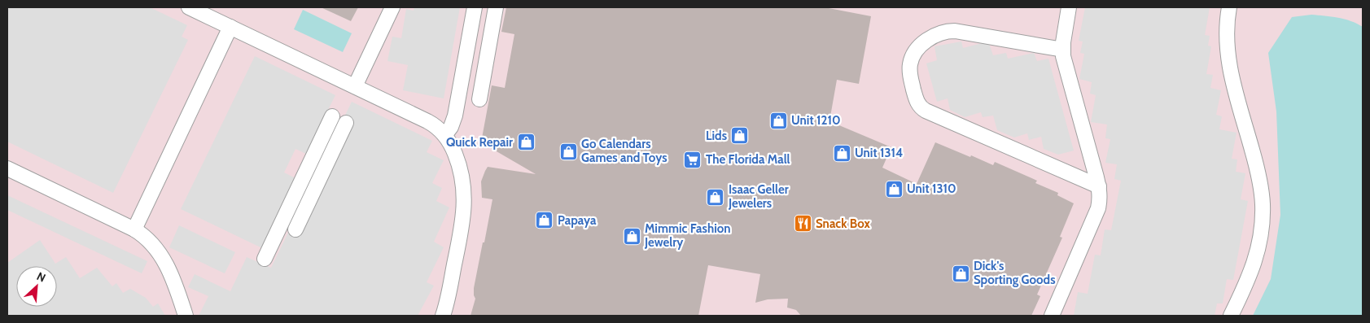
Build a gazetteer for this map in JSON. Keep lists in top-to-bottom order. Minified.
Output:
{"places":{"shop":["Unit 1210","Lids","Quick Repair","Go Calendars Games and Toys","Unit 1314","Unit 1310","Isaac Geller Jewelers","Papaya","Mimmic Fashion Jewelry","Dick's Sporting Goods"],"supermarket":["The Florida Mall"],"restaurant":["Snack Box"]},"north":"top right"}
